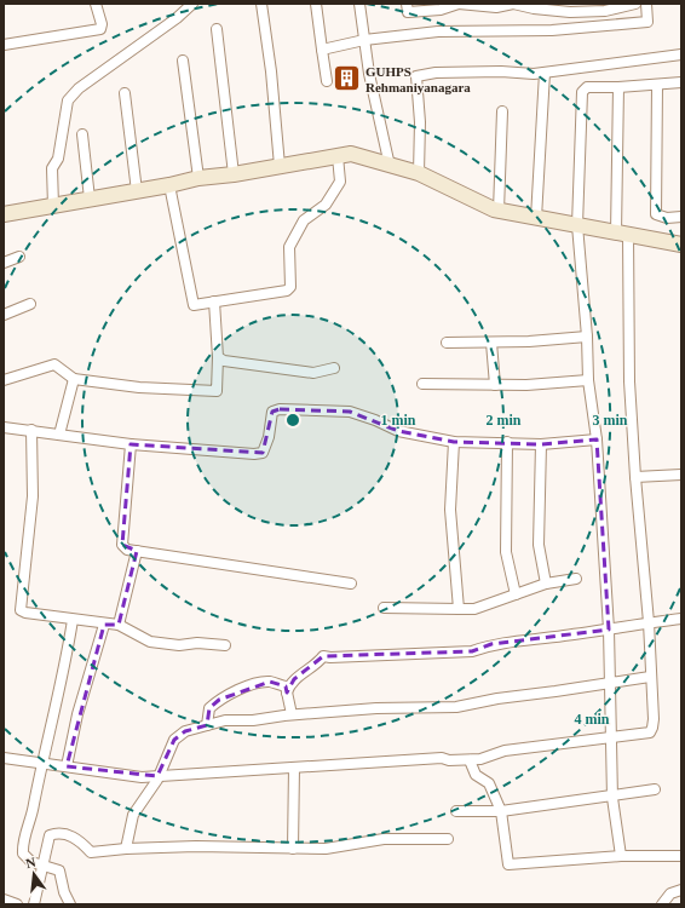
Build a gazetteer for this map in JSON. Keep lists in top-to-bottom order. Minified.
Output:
{"places":{"building":["GUHPS Rehmaniyanagara"]},"north":"top","rings":["1 min","2 min","3 min","4 min"]}
